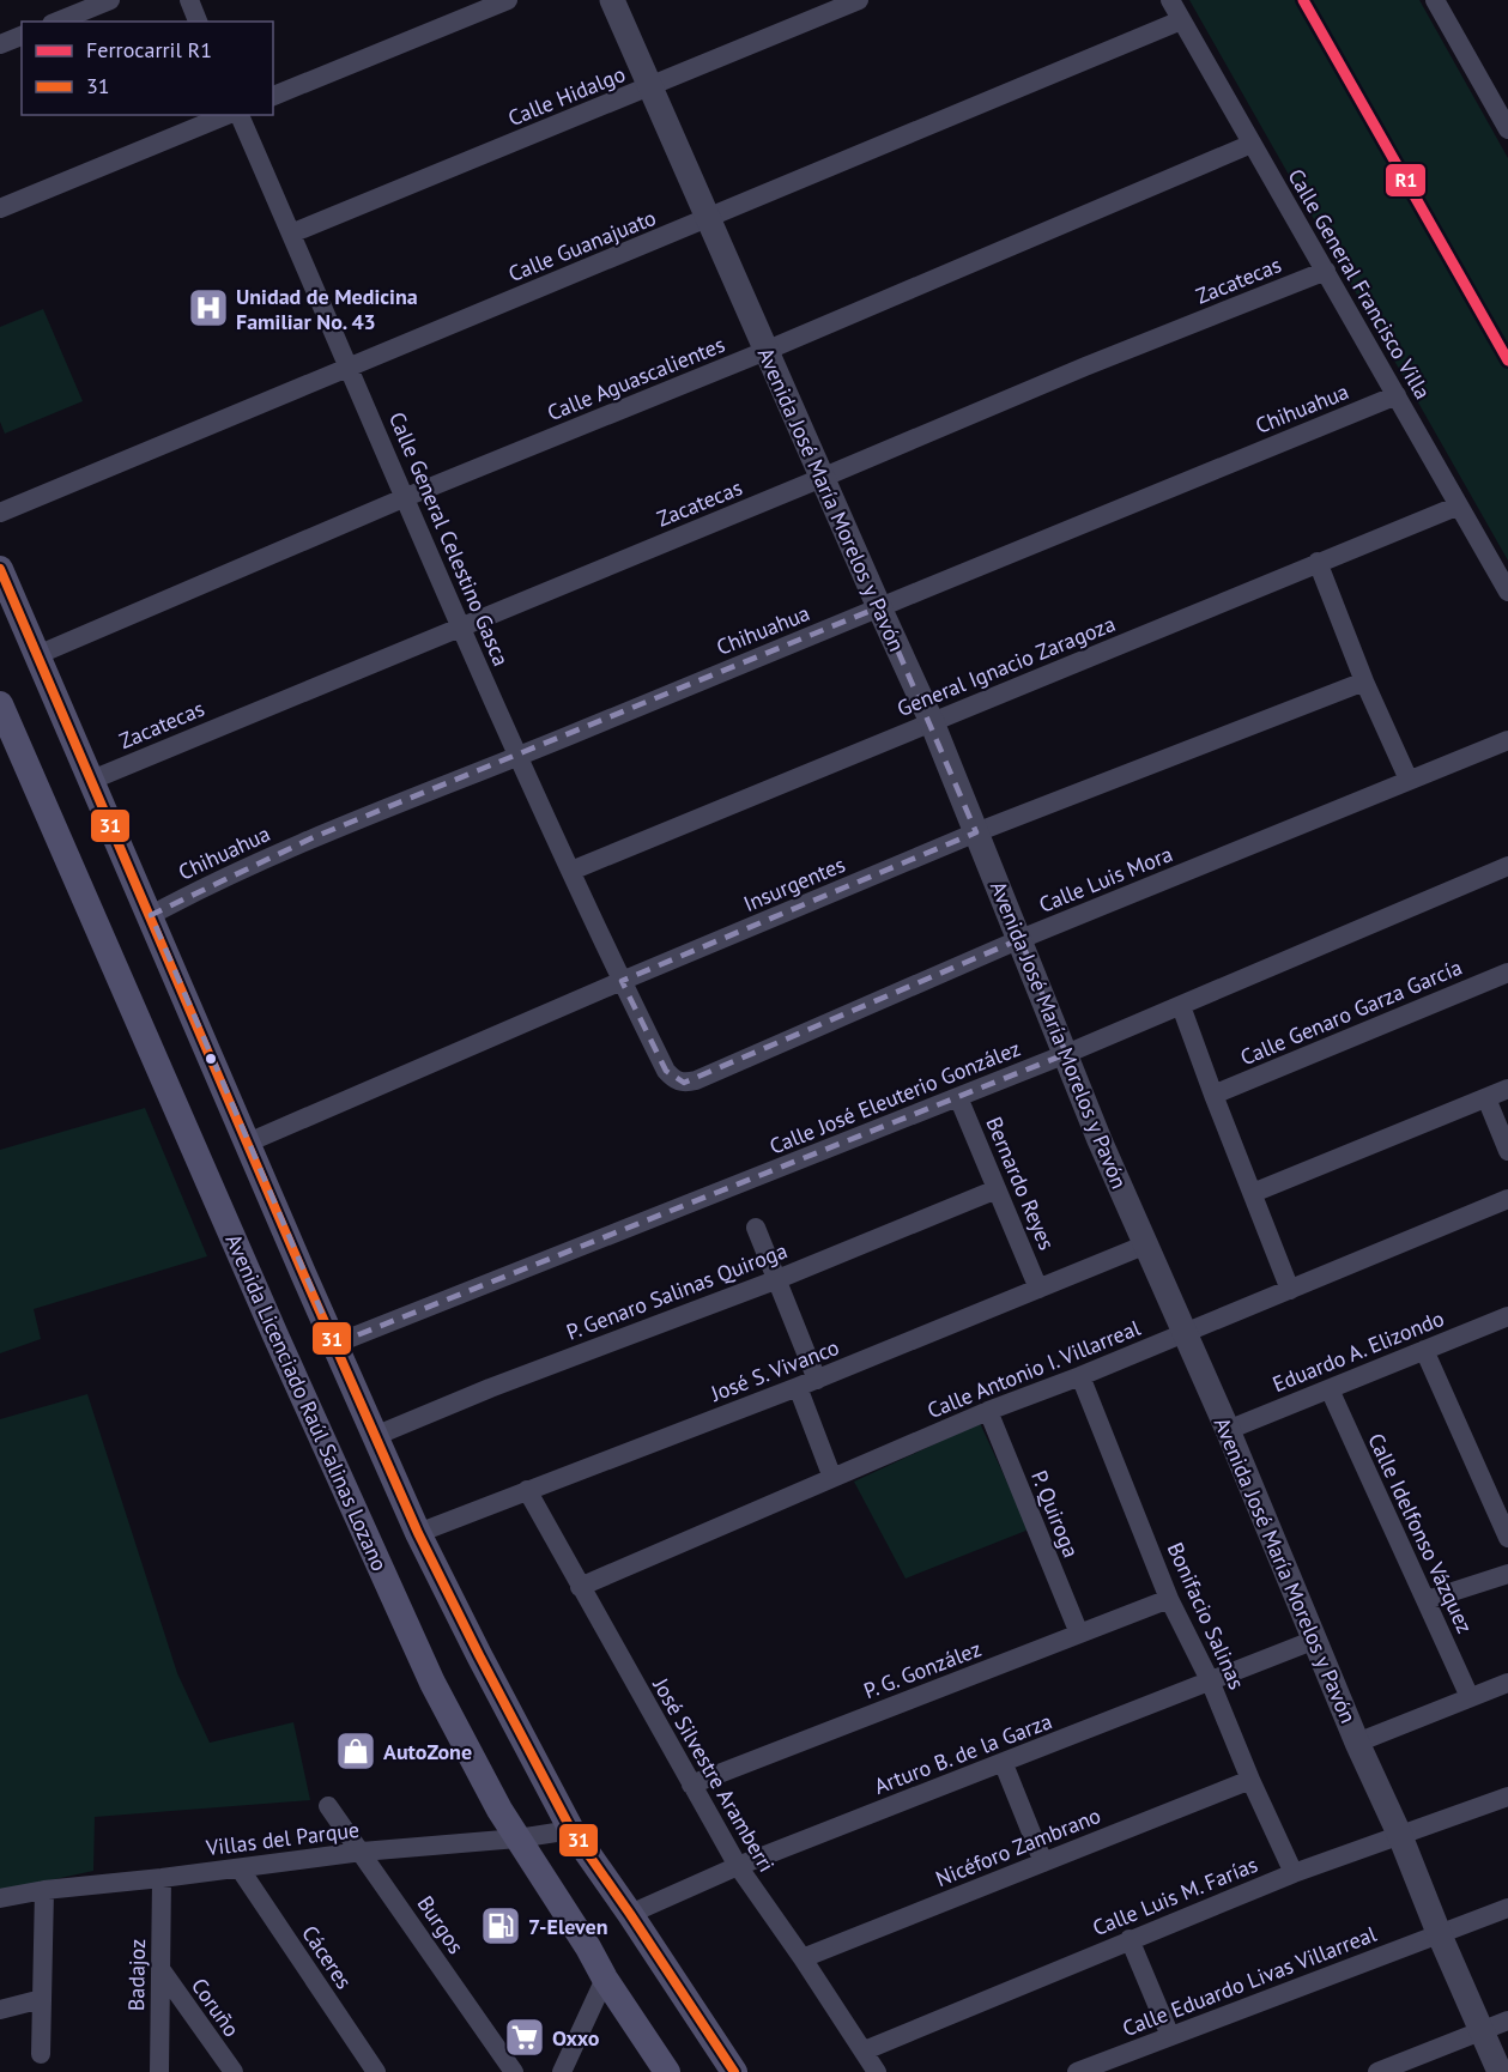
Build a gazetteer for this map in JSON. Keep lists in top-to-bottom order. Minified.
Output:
{"streets":{"main road":["Avenida Licenciado Raúl Salinas Lozano"],"street":["Calle Hidalgo","Calle Guanajuato","Zacatecas","Calle General Francisco Villa","Calle Aguascalientes","Chihuahua","Avenida José María Morelos y Pavón","Calle General Celestino Gasca","General Ignacio Zaragoza","Calle Luis Mora","Insurgentes","Calle Genaro Garza García","Calle José Eleuterio González","Bernardo Reyes","P. Genaro Salinas Quiroga","Eduardo A. Elizondo","Calle Antonio I. Villarreal","José S. Vivanco","P. Quiroga","Calle Idelfonso Vázquez","Bonifacio Salinas","P. G. González","Arturo B. de la Garza","José Silvestre Aramberri","Villas del Parque","Nicéforo Zambrano","Calle Luis M. Farías","Burgos","Cáceres","Badajoz","Calle Eduardo Livas Villarreal","Coruño"]},"crossings":[["Calle Hidalgo","Avenida José María Morelos y Pavón"],["Calle Hidalgo","Calle General Celestino Gasca"],["Calle Guanajuato","Calle General Francisco Villa"],["Calle Guanajuato","Avenida José María Morelos y Pavón"],["Calle Guanajuato","Calle General Celestino Gasca"],["Zacatecas","Calle General Francisco Villa"],["Zacatecas","Avenida José María Morelos y Pavón"],["Zacatecas","Calle General Celestino Gasca"],["Calle General Francisco Villa","Calle Aguascalientes"],["Calle General Francisco Villa","Chihuahua"],["Calle General Francisco Villa","General Ignacio Zaragoza"],["Calle Aguascalientes","Avenida José María Morelos y Pavón"],["Calle Aguascalientes","Calle General Celestino Gasca"],["Chihuahua","Avenida José María Morelos y Pavón"],["Chihuahua","Calle General Celestino Gasca"],["Avenida José María Morelos y Pavón","General Ignacio Zaragoza"],["Avenida José María Morelos y Pavón","Calle Luis Mora"],["Avenida José María Morelos y Pavón","Insurgentes"],["Avenida José María Morelos y Pavón","Calle José Eleuterio González"],["Avenida José María Morelos y Pavón","Eduardo A. Elizondo"],["Avenida José María Morelos y Pavón","Calle Antonio I. Villarreal"],["Avenida José María Morelos y Pavón","José S. Vivanco"],["Avenida José María Morelos y Pavón","Arturo B. de la Garza"],["Avenida José María Morelos y Pavón","Calle Luis M. Farías"],["Avenida José María Morelos y Pavón","Calle Eduardo Livas Villarreal"],["Calle General Celestino Gasca","General Ignacio Zaragoza"],["Calle General Celestino Gasca","Calle Luis Mora"],["Calle General Celestino Gasca","Insurgentes"],["Calle José Eleuterio González","Bernardo Reyes"],["Bernardo Reyes","P. Genaro Salinas Quiroga"],["Bernardo Reyes","José S. Vivanco"],["Eduardo A. Elizondo","Calle Idelfonso Vázquez"],["Calle Antonio I. Villarreal","P. Quiroga"],["Calle Antonio I. Villarreal","Bonifacio Salinas"],["Calle Antonio I. Villarreal","José Silvestre Aramberri"],["José S. Vivanco","José Silvestre Aramberri"],["Avenida Licenciado Raúl Salinas Lozano","Villas del Parque"],["P. Quiroga","P. G. González"],["Bonifacio Salinas","P. G. González"],["Bonifacio Salinas","Arturo B. de la Garza"],["Bonifacio Salinas","Nicéforo Zambrano"],["Bonifacio Salinas","Calle Luis M. Farías"],["P. G. González","José Silvestre Aramberri"],["Arturo B. de la Garza","José Silvestre Aramberri"],["José Silvestre Aramberri","Nicéforo Zambrano"],["José Silvestre Aramberri","Calle Luis M. Farías"],["Villas del Parque","Burgos"],["Villas del Parque","Cáceres"],["Villas del Parque","Badajoz"],["Badajoz","Coruño"]],"places":{"hospital":["Unidad de Medicina Familiar No. 43"],"shop":["AutoZone"],"fuel station":["7-Eleven"],"supermarket":["Oxxo"]},"lines":["rail line R1","transit line 31"],"legend":["Ferrocarril R1","31"]}
